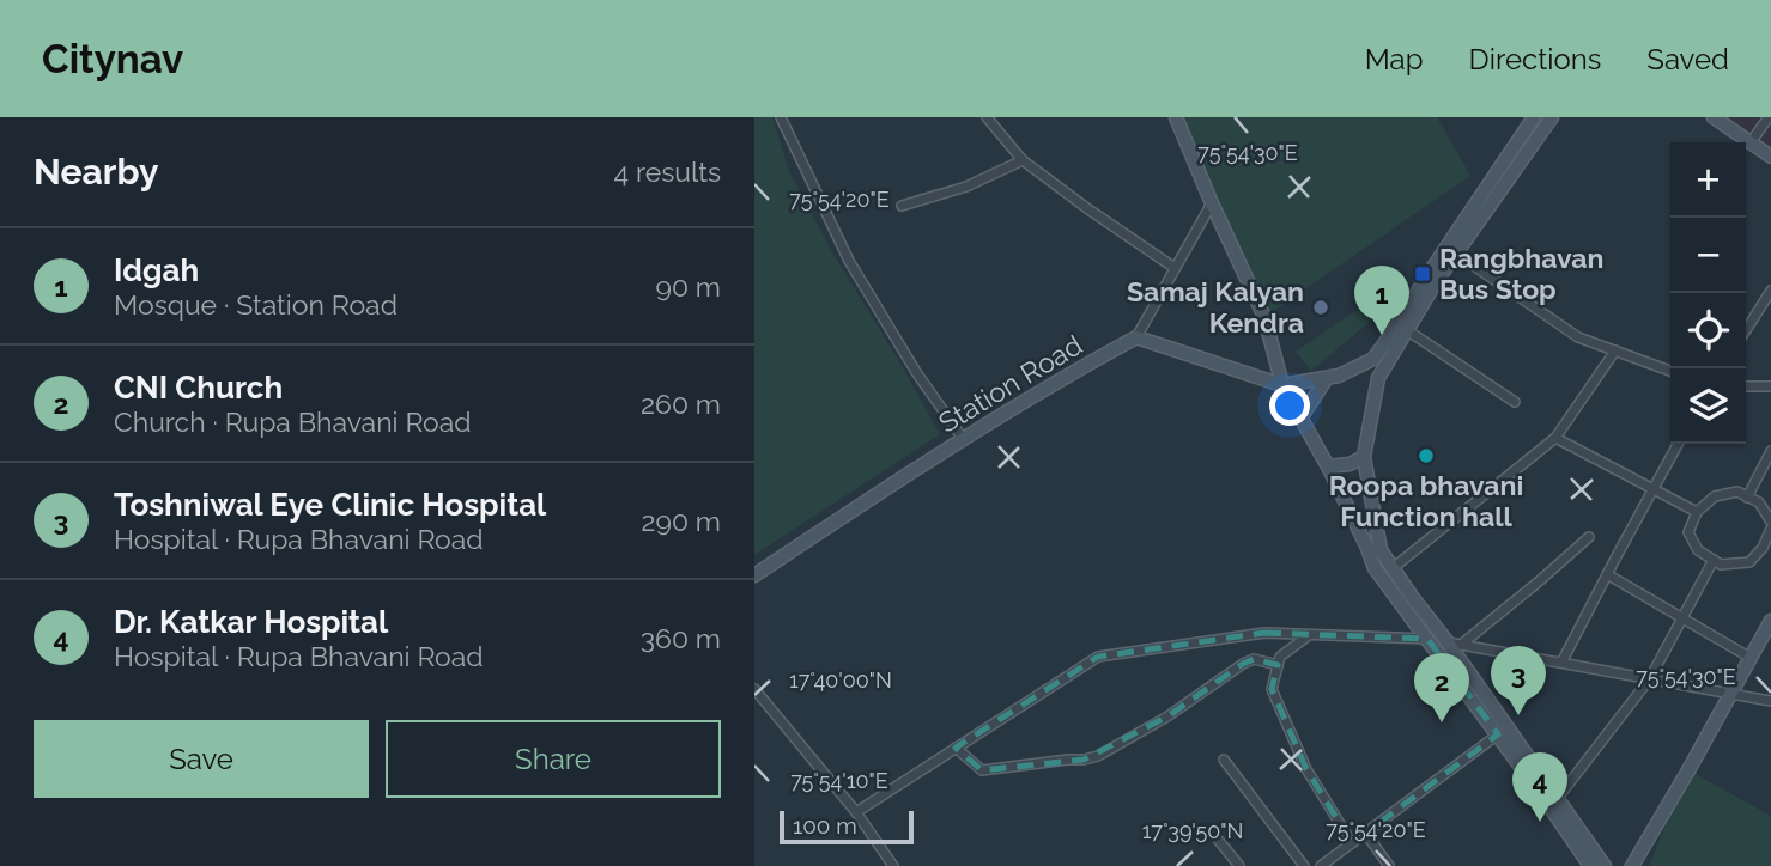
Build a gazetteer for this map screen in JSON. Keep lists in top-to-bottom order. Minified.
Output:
{"streets":{"main road":["Station Road"]},"places":{"transit":["Rangbhavan Bus Stop"],"other":["Samaj Kalyan Kendra","Roopa bhavani Function hall"]},"scale_bar":"100 m","page":{"header":"Citynav","nav":["Map","Directions","Saved"],"heading":["Nearby","4 results"],"map_buttons":["+","−"],"list":[{"mark":"1","name":"Idgah","note":"Mosque · Station Road","value":"90 m"},{"mark":"2","name":"CNI Church","note":"Church · Rupa Bhavani Road","value":"260 m"},{"mark":"3","name":"Toshniwal Eye Clinic Hospital","note":"Hospital · Rupa Bhavani Road","value":"290 m"},{"mark":"4","name":"Dr. Katkar Hospital","note":"Hospital · Rupa Bhavani Road","value":"360 m"}],"pins":["1","3","2","4"],"buttons":["Save","Share"],"scale":"100 m"},"coordinates":["75°54'30\"E","75°54'20\"E","17°40'00\"N","75°54'10\"E","17°39'50\"N"]}
